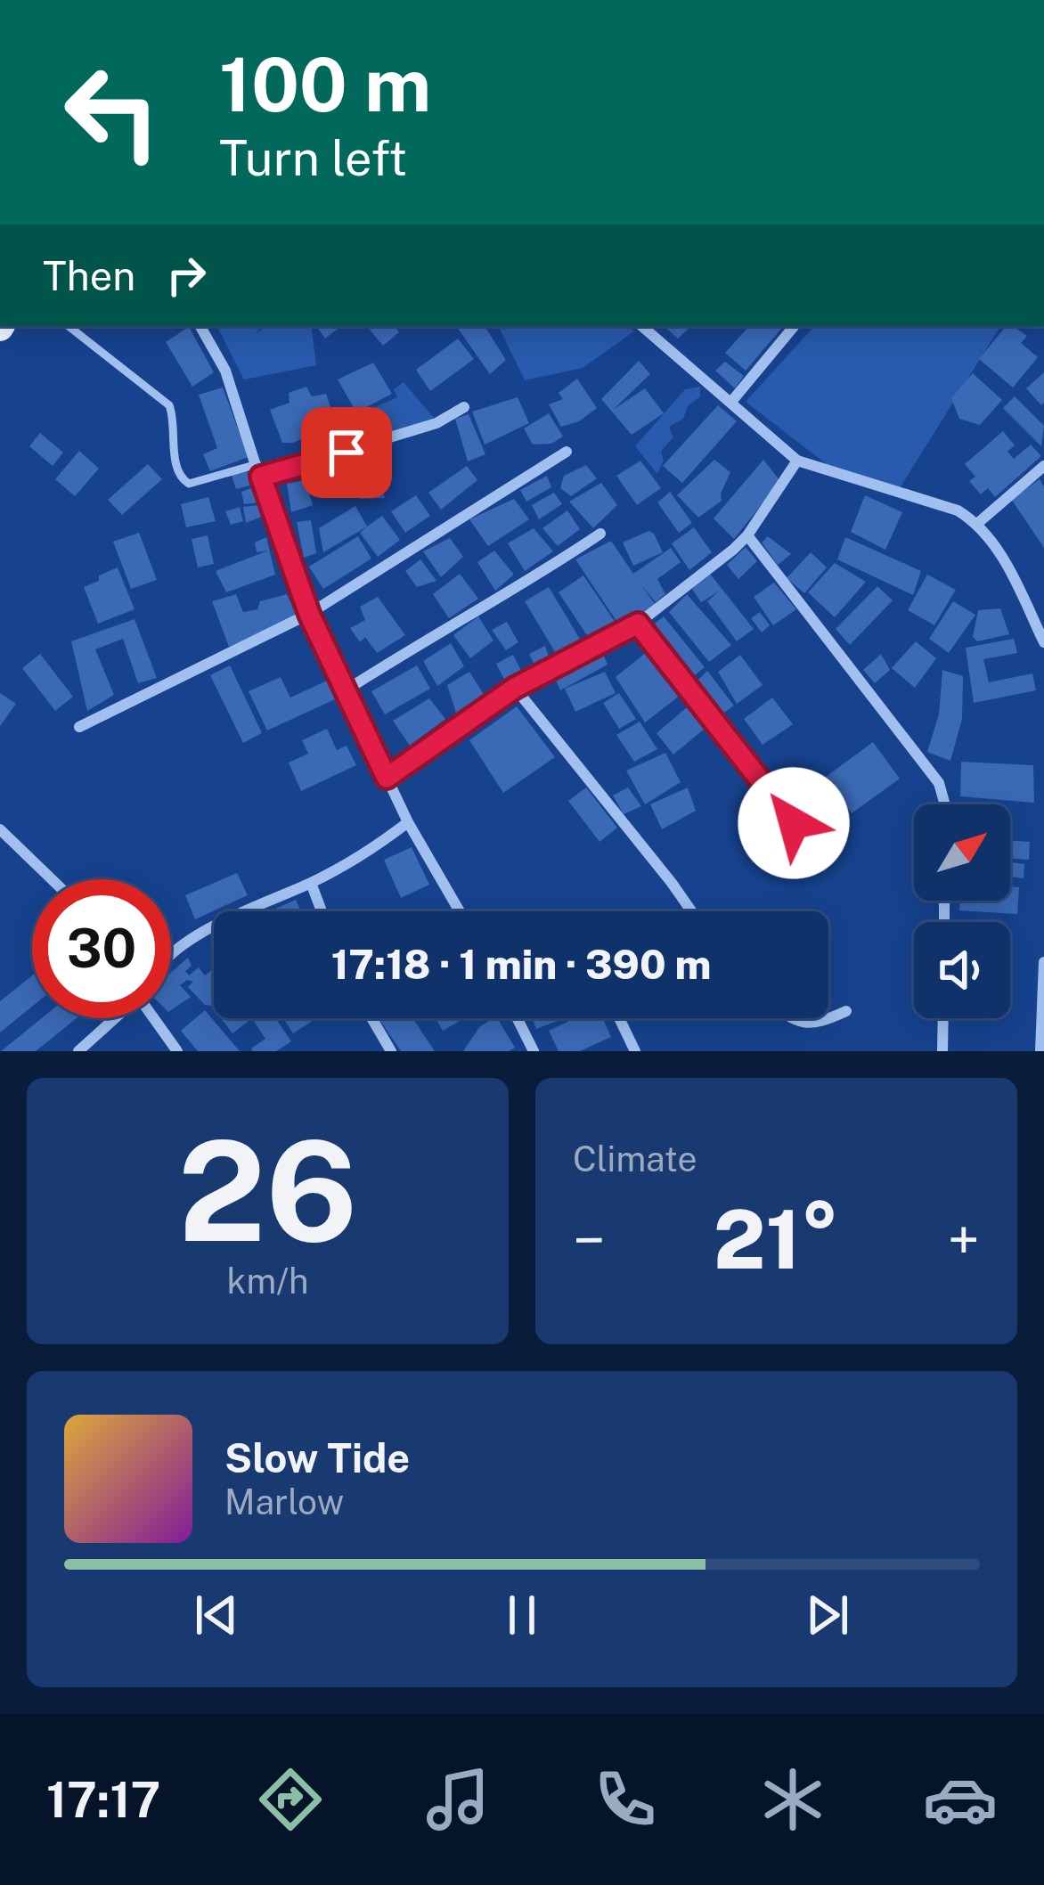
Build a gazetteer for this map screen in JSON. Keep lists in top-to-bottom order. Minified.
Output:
{"north":"top right","page":{"turn":["100 m","Turn left"],"then":"Then","limit":"30","trip":"17:18 · 1 min · 390 m","tile":[["26","km/h"],"Climate"],"heat":["−","21°","+"],"song":["Slow Tide","Marlow"],"tabs":"17:17"}}
